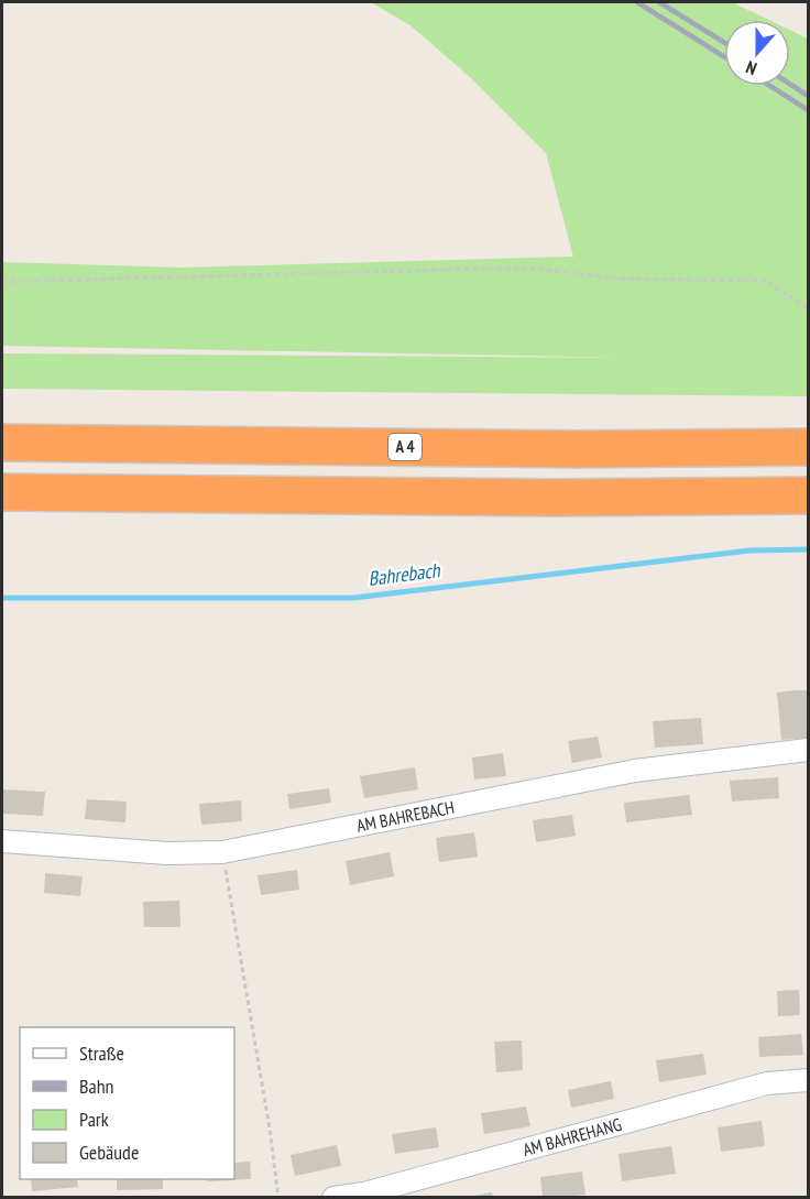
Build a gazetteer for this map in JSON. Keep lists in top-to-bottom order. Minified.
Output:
{"streets":{"highway":["A 4"],"street":["AM BAHREBACH","AM BAHREHANG"]},"water":["Bahrebach"],"legend":["Straße","Bahn","Park","Gebäude"],"north":"bottom"}
